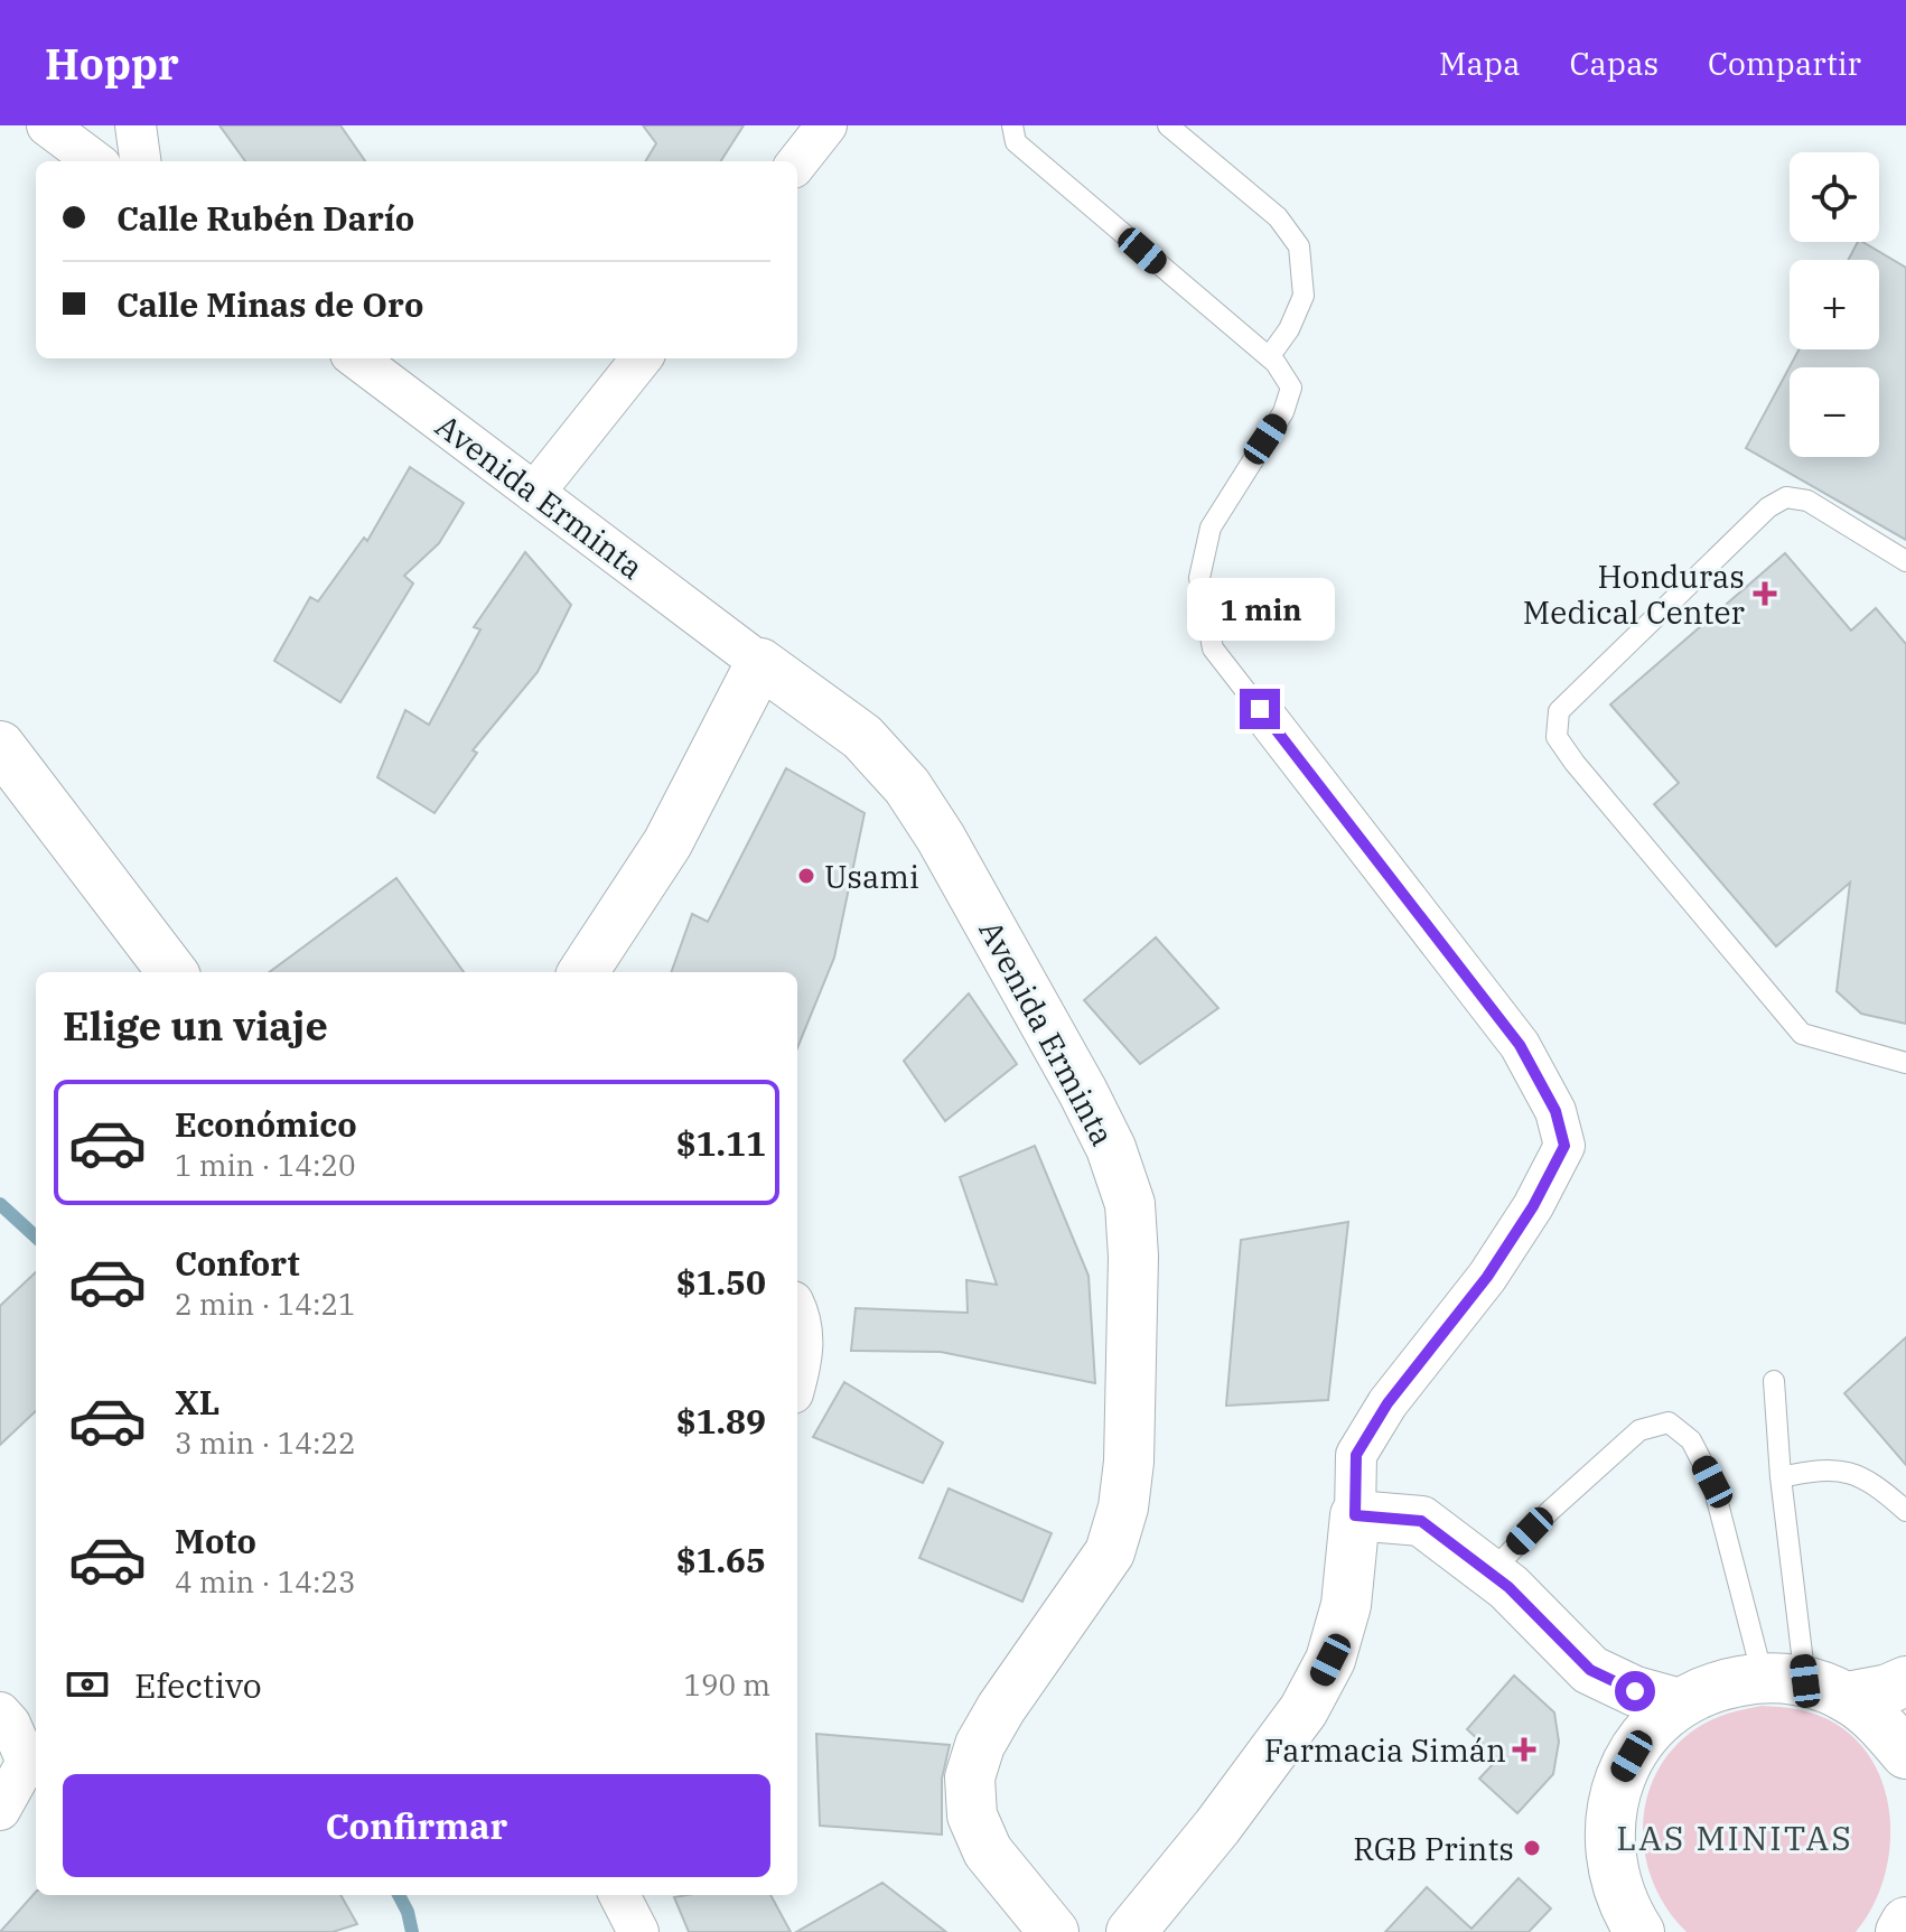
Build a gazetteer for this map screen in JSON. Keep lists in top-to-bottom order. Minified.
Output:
{"streets":{"street":["Avenida Erminta"]},"districts":["LAS MINITAS"],"places":{"health":["Honduras Medical Center","Farmacia Simán"],"other":["Usami","RGB Prints"]},"page":{"header":"Hoppr","nav":["Mapa","Capas","Compartir"],"map_buttons":["+","−"],"banner":["Calle Rubén Darío","Calle Minas de Oro"],"bubble":"1 min","heading":"Elige un viaje","list":[{"name":"Económico","note":"1 min · 14:20","value":"$1.11"},{"name":"Confort","note":"2 min · 14:21","value":"$1.50"},{"name":"XL","note":"3 min · 14:22","value":"$1.89"},{"name":"Moto","note":"4 min · 14:23","value":"$1.65"}],"pay":["Efectivo","190 m"],"buttons":"Confirmar"}}
